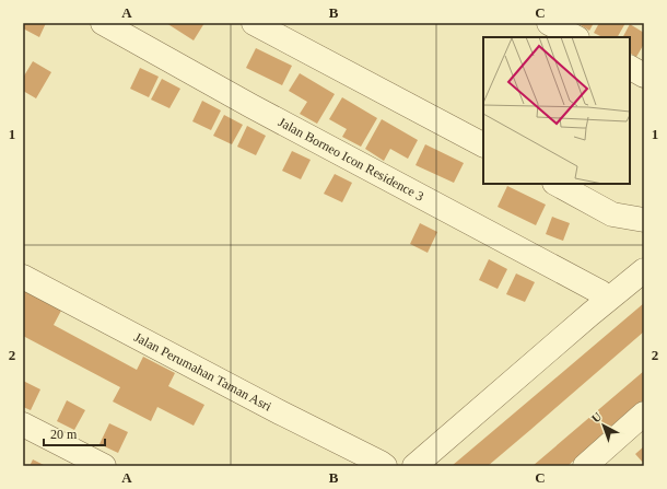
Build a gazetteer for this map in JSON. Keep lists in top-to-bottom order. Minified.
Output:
{"streets":{"street":["Jalan Borneo Icon Residence 3","Jalan Perumahan Taman Asri"]},"scale_bar":"20 m","north":"top left","grid":{"columns":["A","B","C"],"rows":["1","2"]}}
